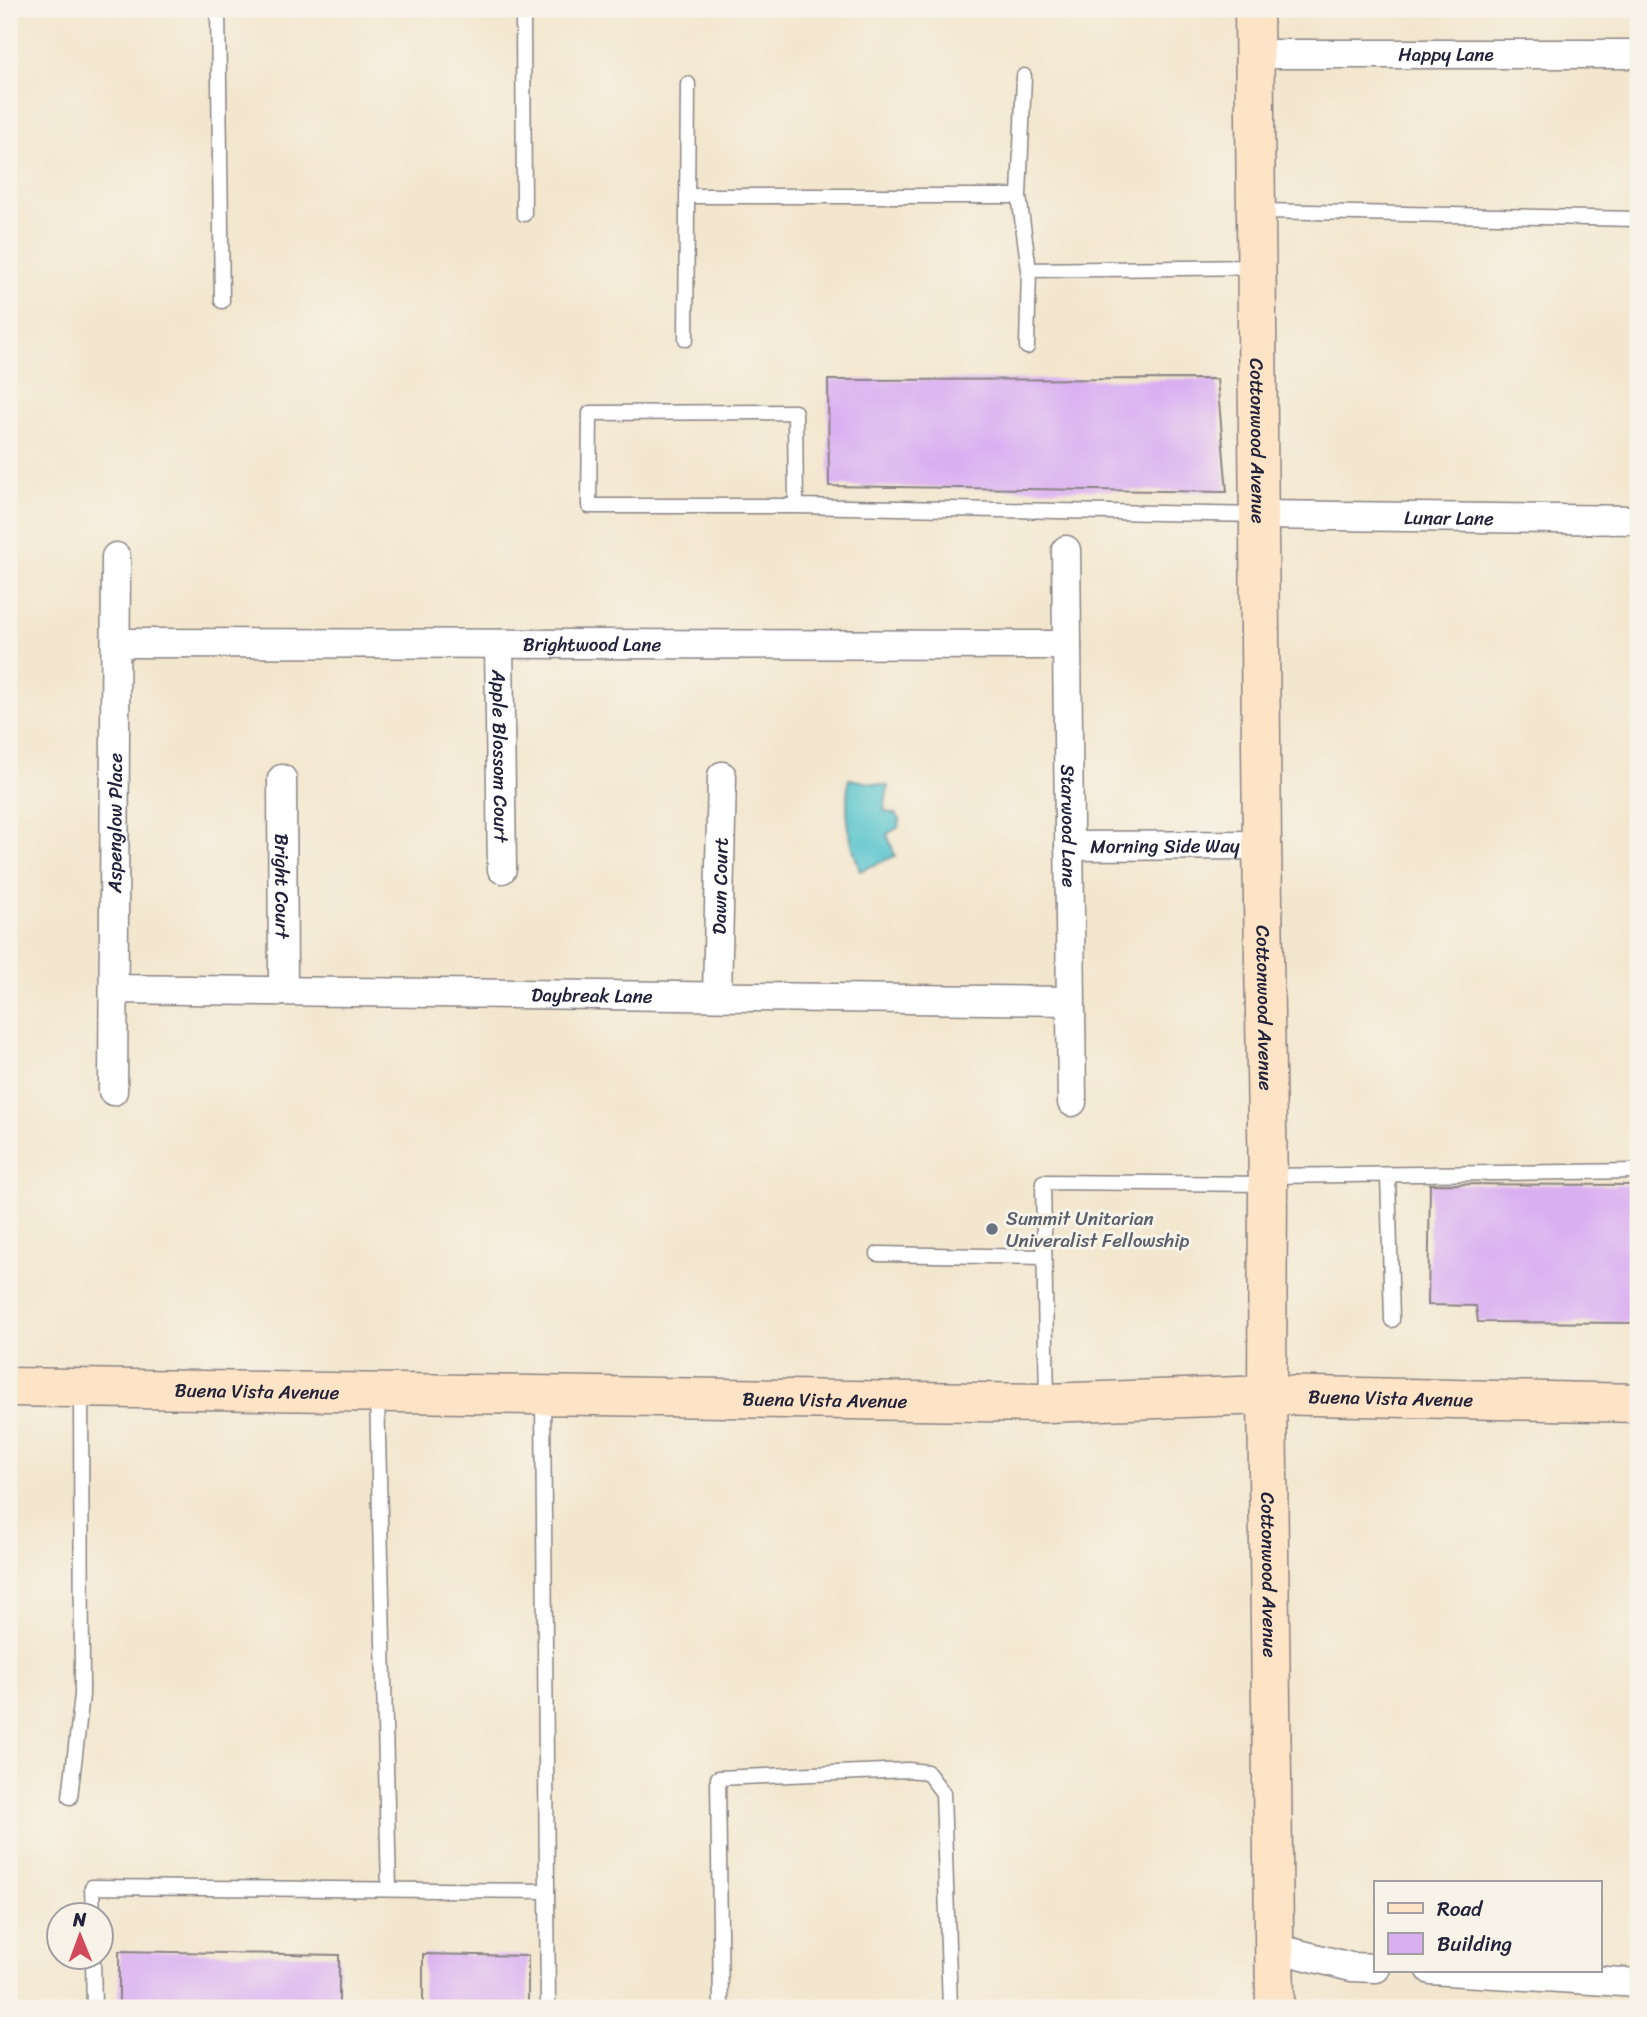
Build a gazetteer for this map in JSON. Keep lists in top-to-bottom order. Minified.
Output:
{"streets":{"street":["Happy Lane","Cottonwood Avenue","Lunar Lane","Brightwood Lane","Apple Blossom Court","Aspenglow Place","Starwood Lane","Morning Side Way","Bright Court","Dawn Court","Daybreak Lane","Buena Vista Avenue"]},"crossings":[["Happy Lane","Cottonwood Avenue"],["Cottonwood Avenue","Lunar Lane"],["Cottonwood Avenue","Morning Side Way"],["Cottonwood Avenue","Buena Vista Avenue"],["Brightwood Lane","Apple Blossom Court"],["Brightwood Lane","Aspenglow Place"],["Brightwood Lane","Starwood Lane"],["Aspenglow Place","Daybreak Lane"],["Starwood Lane","Morning Side Way"],["Starwood Lane","Daybreak Lane"],["Bright Court","Daybreak Lane"],["Dawn Court","Daybreak Lane"]],"places":["Summit Unitarian Univeralist Fellowship"],"legend":["Road","Building"],"north":"top"}
